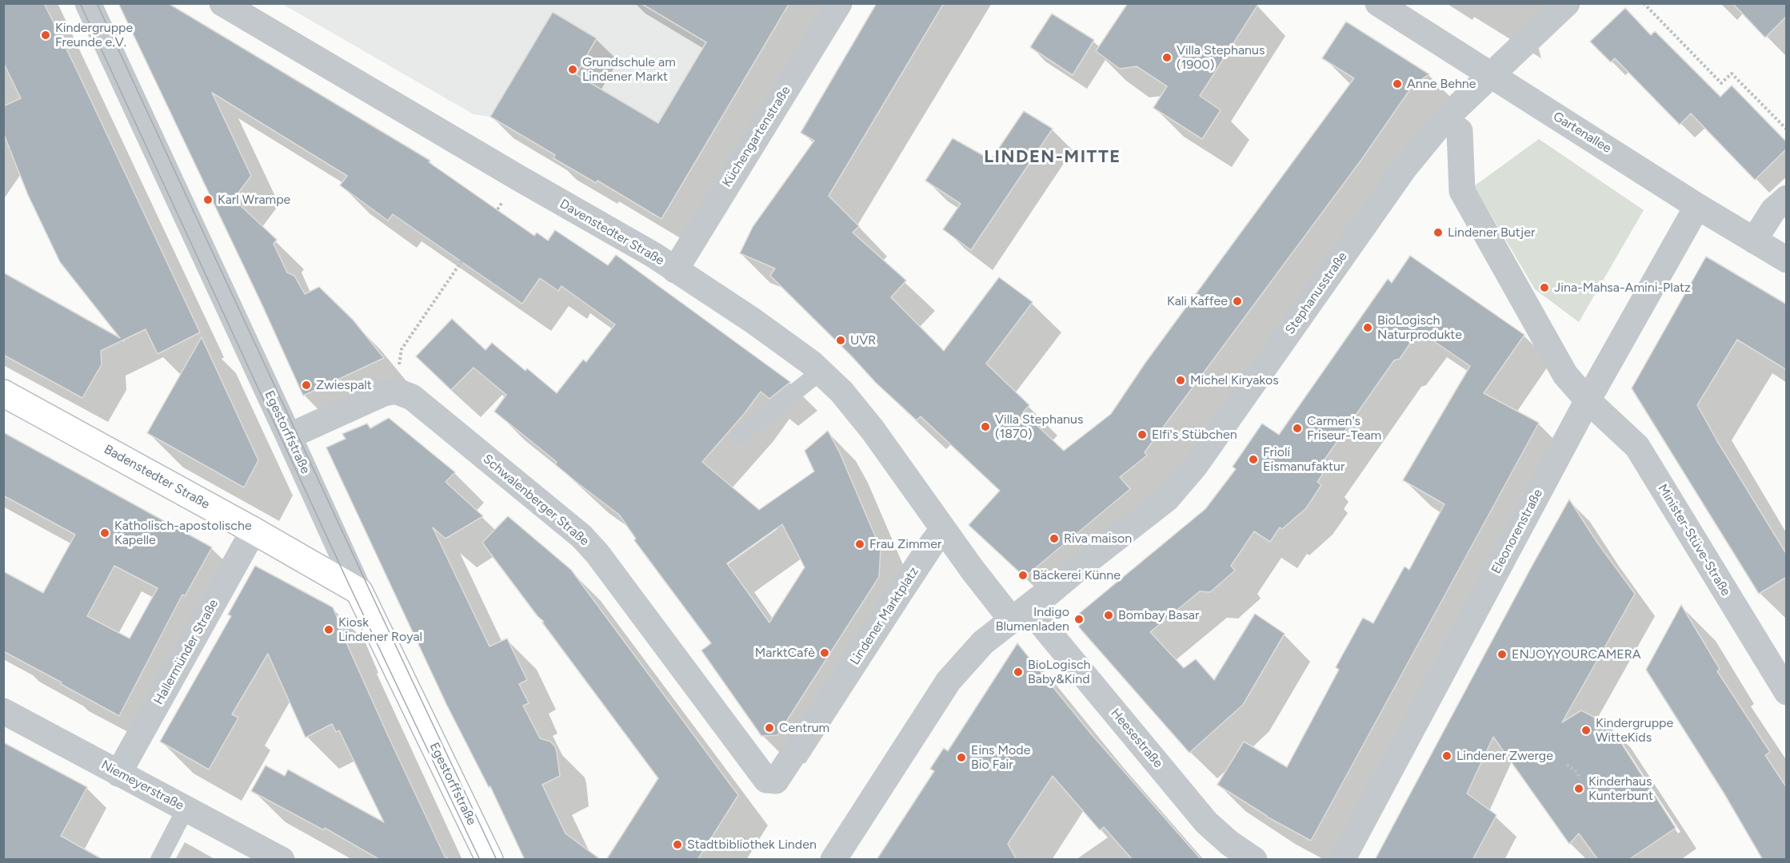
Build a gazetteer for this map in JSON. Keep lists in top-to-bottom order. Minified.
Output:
{"streets":{"street":["Gartenallee","Küchengartenstraße","Davenstedter Straße","Stephanusstraße","Egestorffstraße","Badenstedter Straße","Schwalenberger Straße","Eleonorenstraße","Minister-Stüve-Straße","Lindener Marktplatz","Hallermünder Straße","Heesestraße","Niemeyerstraße"]},"crossings":[["Gartenallee","Stephanusstraße"],["Gartenallee","Eleonorenstraße"],["Küchengartenstraße","Davenstedter Straße"],["Davenstedter Straße","Lindener Marktplatz"],["Stephanusstraße","Heesestraße"],["Egestorffstraße","Badenstedter Straße"],["Badenstedter Straße","Hallermünder Straße"],["Schwalenberger Straße","Lindener Marktplatz"],["Eleonorenstraße","Minister-Stüve-Straße"],["Hallermünder Straße","Niemeyerstraße"]],"districts":["LINDEN-MITTE"],"places":["Kindergruppe Freunde e.V.","Villa Stephanus (1900)","Grundschule am Lindener Markt","Anne Behne","Karl Wrampe","Lindener Butjer","Jina-Mahsa-Amini-Platz","Kali Kaffee","BioLogisch Naturprodukte","UVR","Michel Kiryakos","Zwiespalt","Villa Stephanus (1870)","Carmen's Friseur-Team","Elfi's Stübchen","Frioli Eismanufaktur","Katholisch-apostolische Kapelle","Riva maison","Frau Zimmer","Bäckerei Künne","Bombay Basar","Indigo Blumenladen","Kiosk Lindener Royal","MarktCafè","ENJOYYOURCAMERA","BioLogisch Baby&Kind","Centrum","Kindergruppe WitteKids","Lindener Zwerge","Eins Mode Bio Fair","Kinderhaus Kunterbunt","Stadtbibliothek Linden"]}
